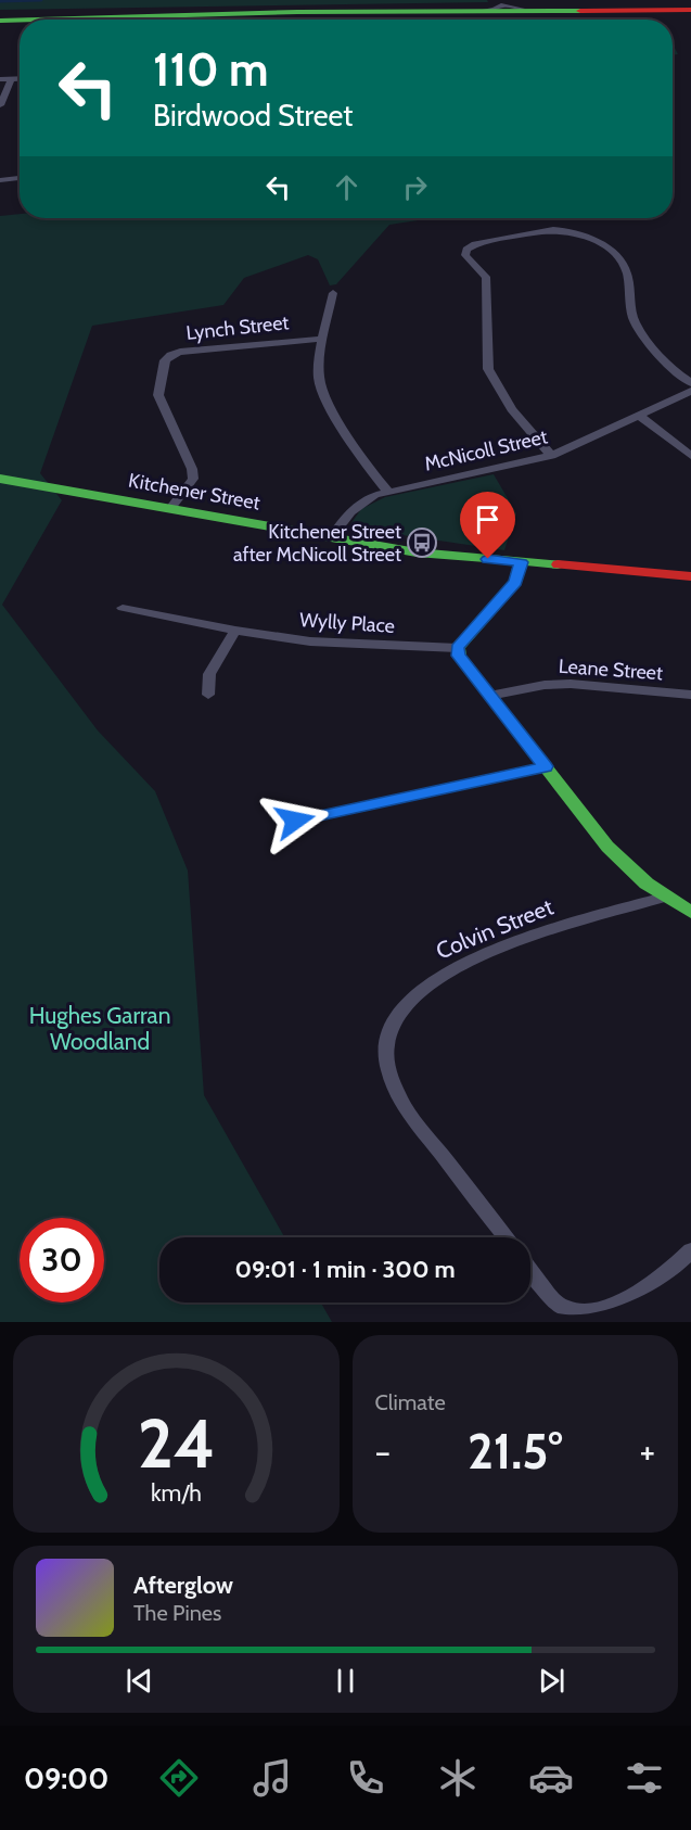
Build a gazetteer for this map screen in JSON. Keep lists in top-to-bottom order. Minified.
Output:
{"streets":{"main road":["Kitchener Street"],"street":["Lynch Street","McNicoll Street","Wylly Place","Leane Street","Colvin Street"]},"crossings":[["Lynch Street","Kitchener Street"],["McNicoll Street","Kitchener Street"]],"parks":["Hughes Garran Woodland"],"places":{"bus stop":["Kitchener Street after McNicoll Street"]},"page":{"turn":["110 m","Birdwood Street"],"limit":"30","trip":"09:01 · 1 min · 300 m","tile":"Climate","heat":["−","21.5°","+"],"song":["Afterglow","The Pines"],"tabs":"09:00","gauge":["24","km/h"]}}
